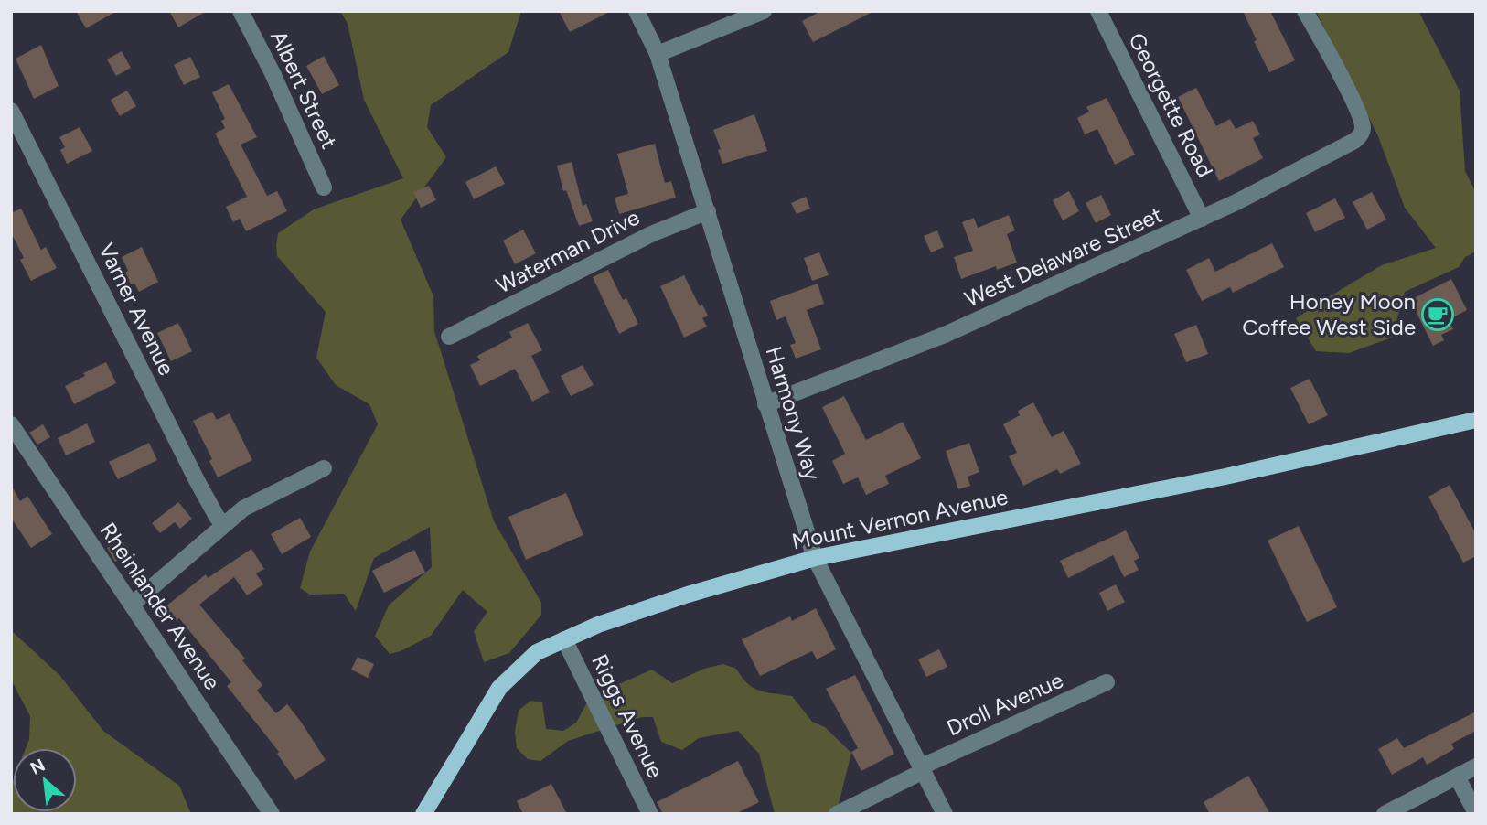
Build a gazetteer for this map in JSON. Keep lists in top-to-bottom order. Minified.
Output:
{"streets":{"main road":["Mount Vernon Avenue"],"street":["Albert Street","Georgette Road","Waterman Drive","West Delaware Street","Varner Avenue","Harmony Way","Rheinlander Avenue","Droll Avenue","Riggs Avenue"]},"crossings":[["Georgette Road","West Delaware Street"],["Waterman Drive","Harmony Way"],["West Delaware Street","Harmony Way"],["Harmony Way","Mount Vernon Avenue"],["Harmony Way","Droll Avenue"],["Mount Vernon Avenue","Riggs Avenue"]],"places":{"cafe":["Honey Moon Coffee West Side"]},"north":"top left"}
